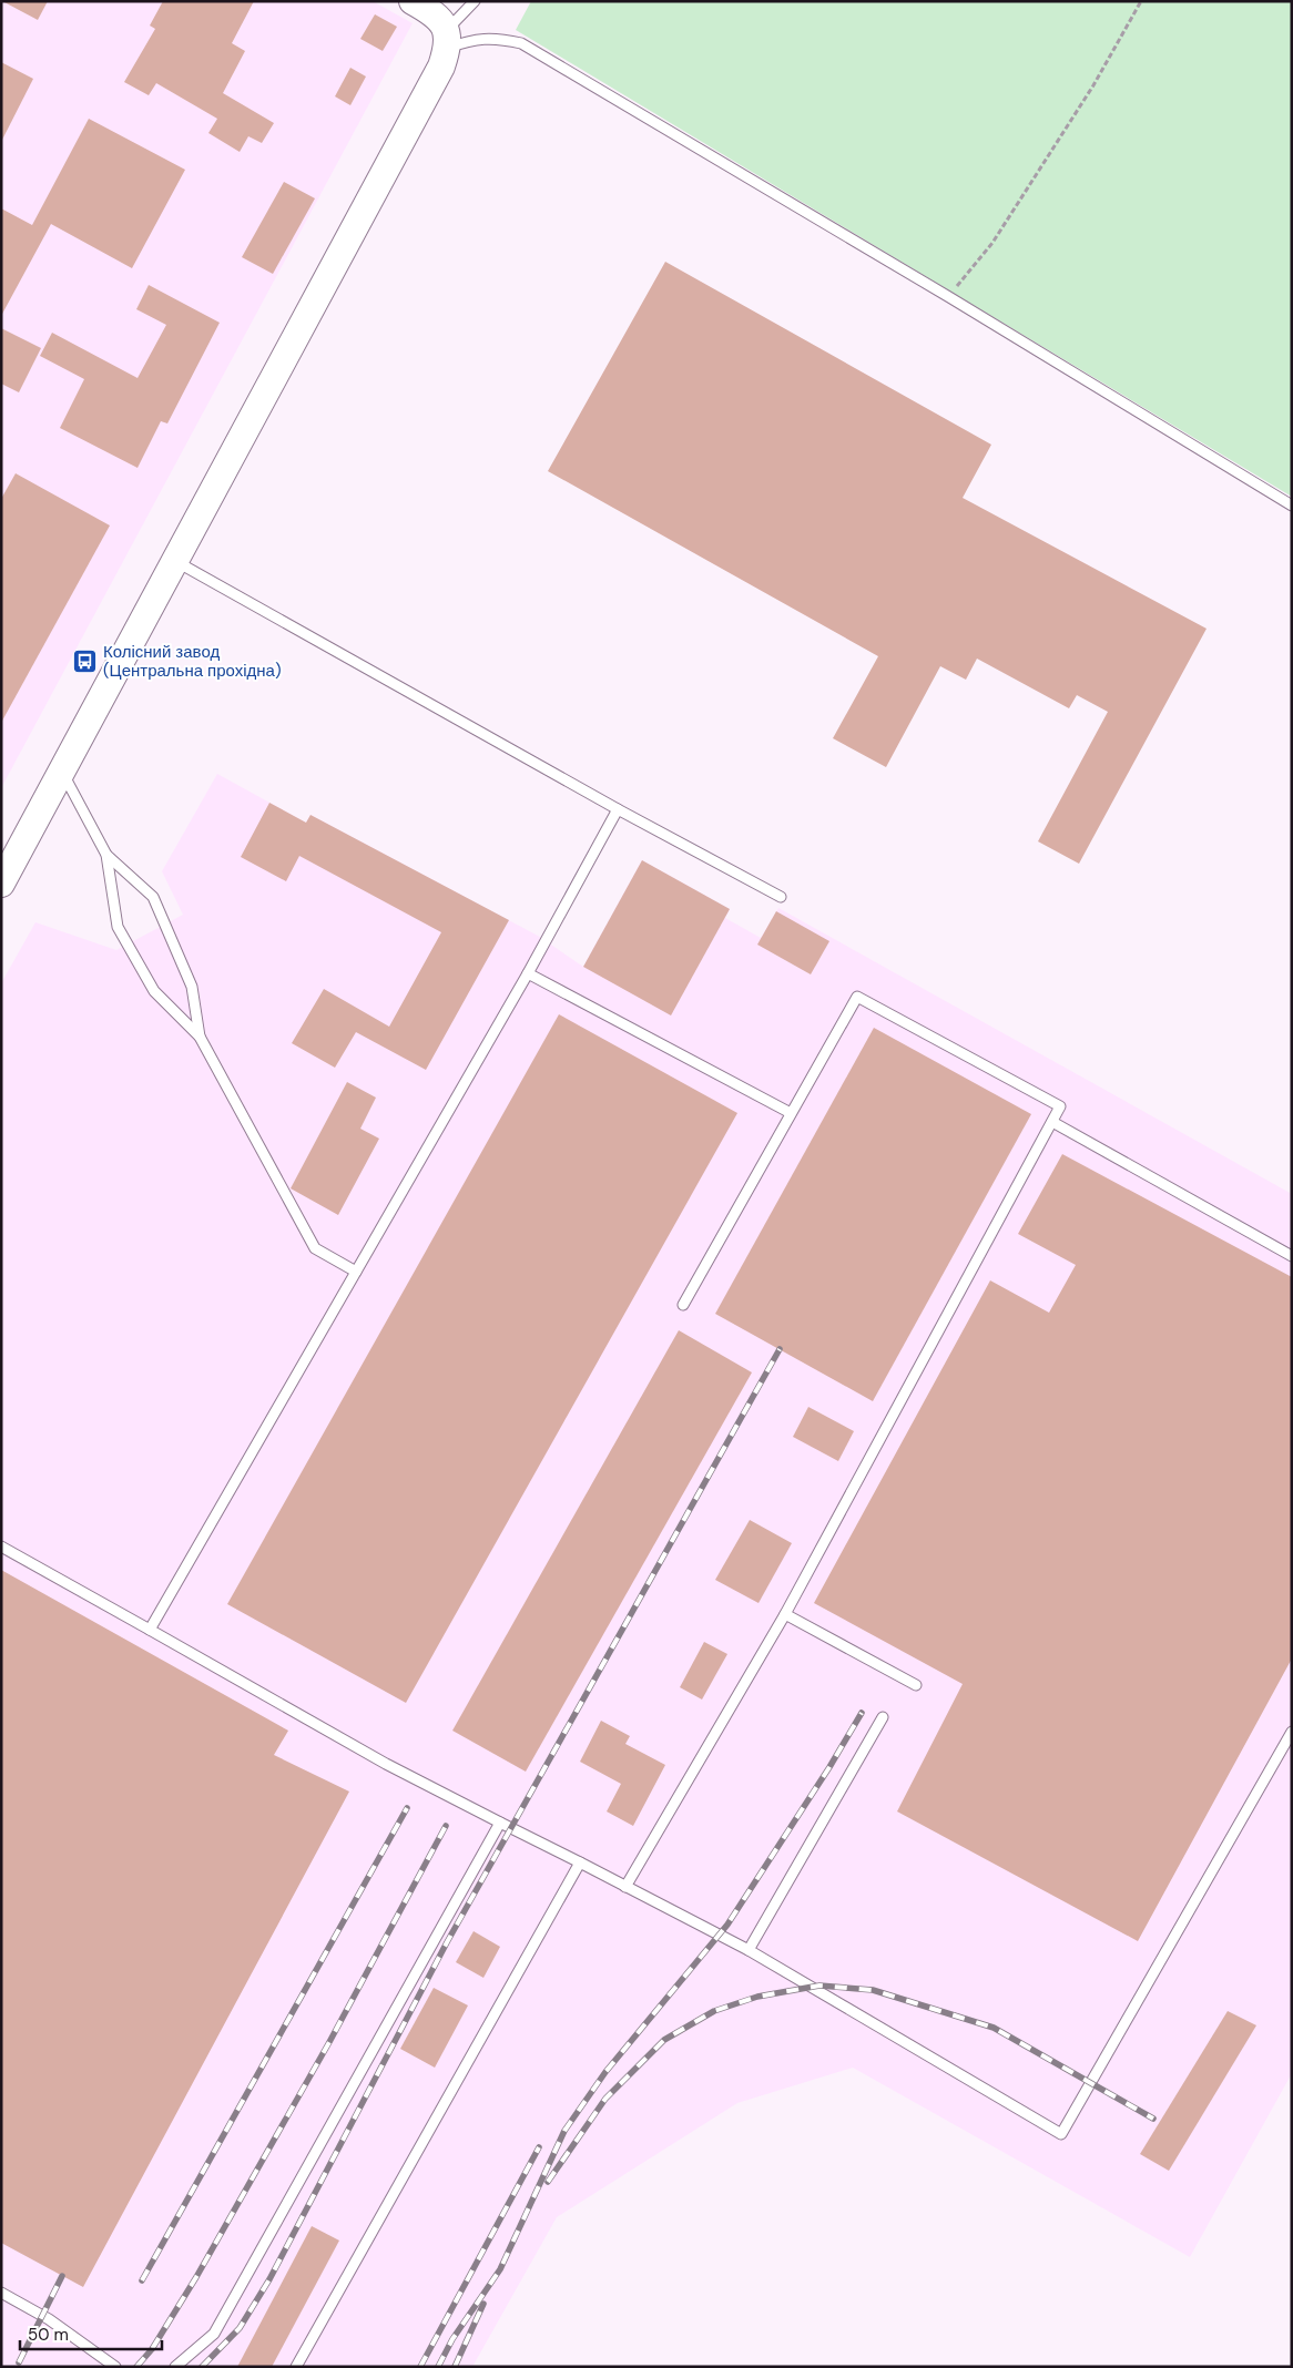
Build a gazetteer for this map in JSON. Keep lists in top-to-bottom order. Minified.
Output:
{"places":{"bus stop":["Колісний завод (Центральна прохідна)"]},"scale_bar":"50 m"}
